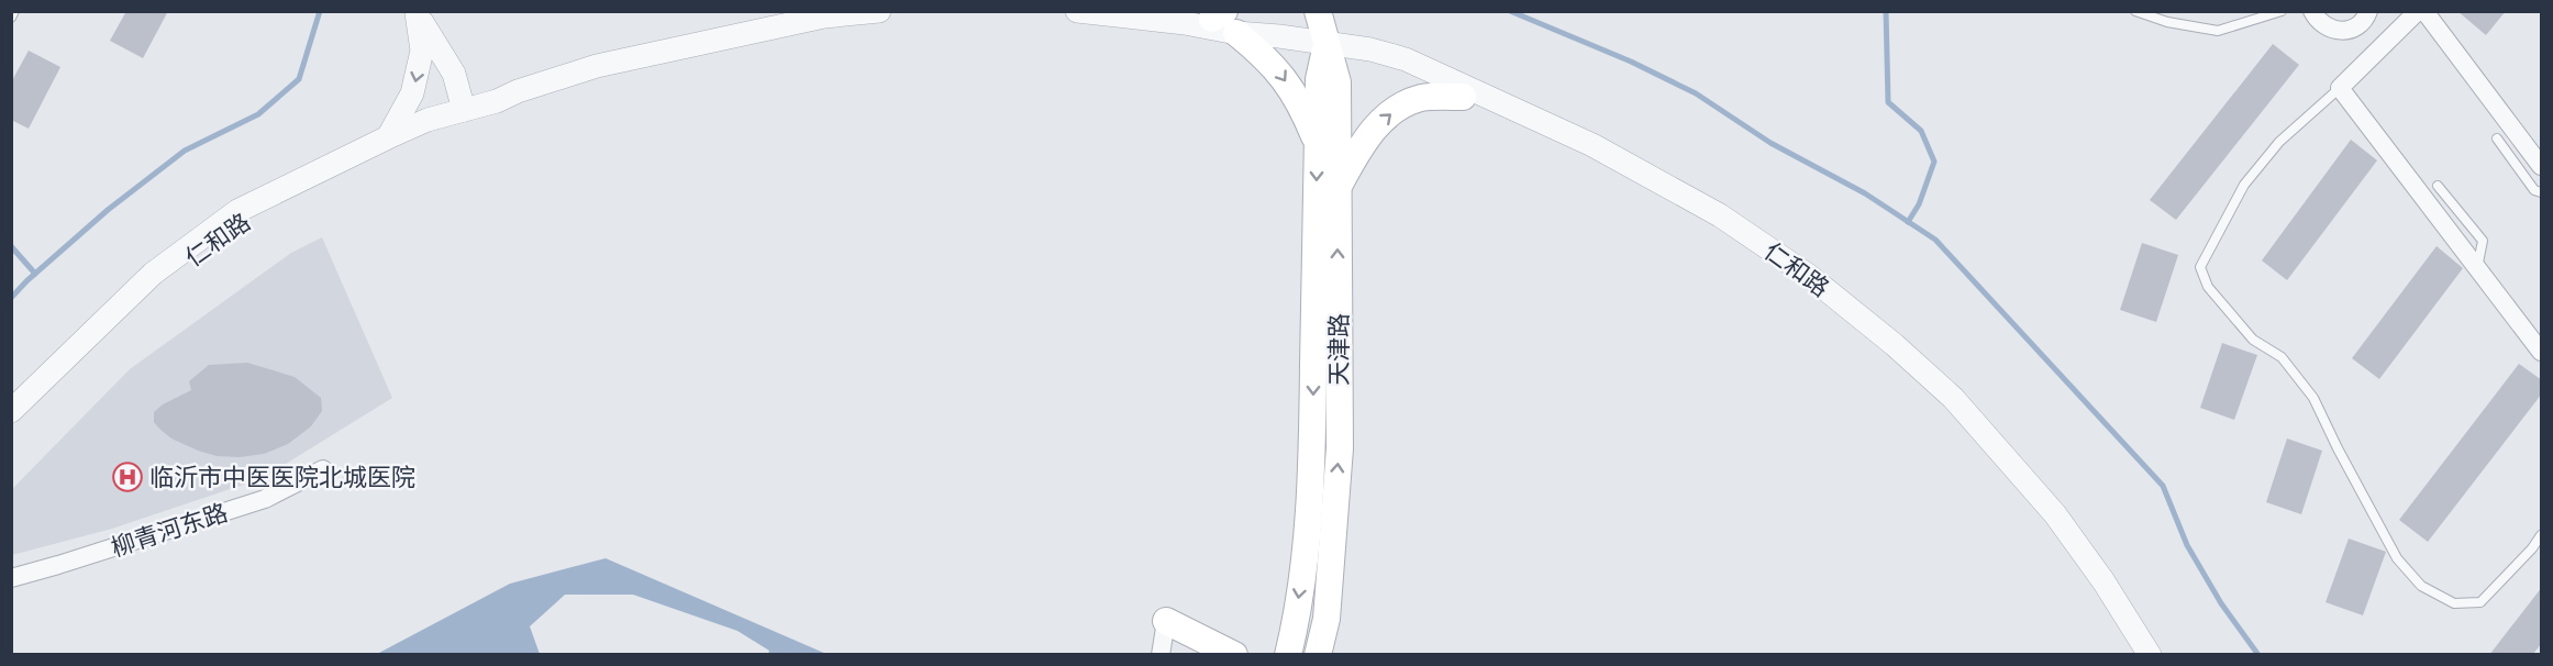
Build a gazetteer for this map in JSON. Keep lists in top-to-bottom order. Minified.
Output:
{"streets":{"main road":["天津路"],"street":["仁和路","柳青河东路"]},"crossings":[["仁和路","天津路"]],"places":{"hospital":["临沂市中医医院北城医院"]}}
